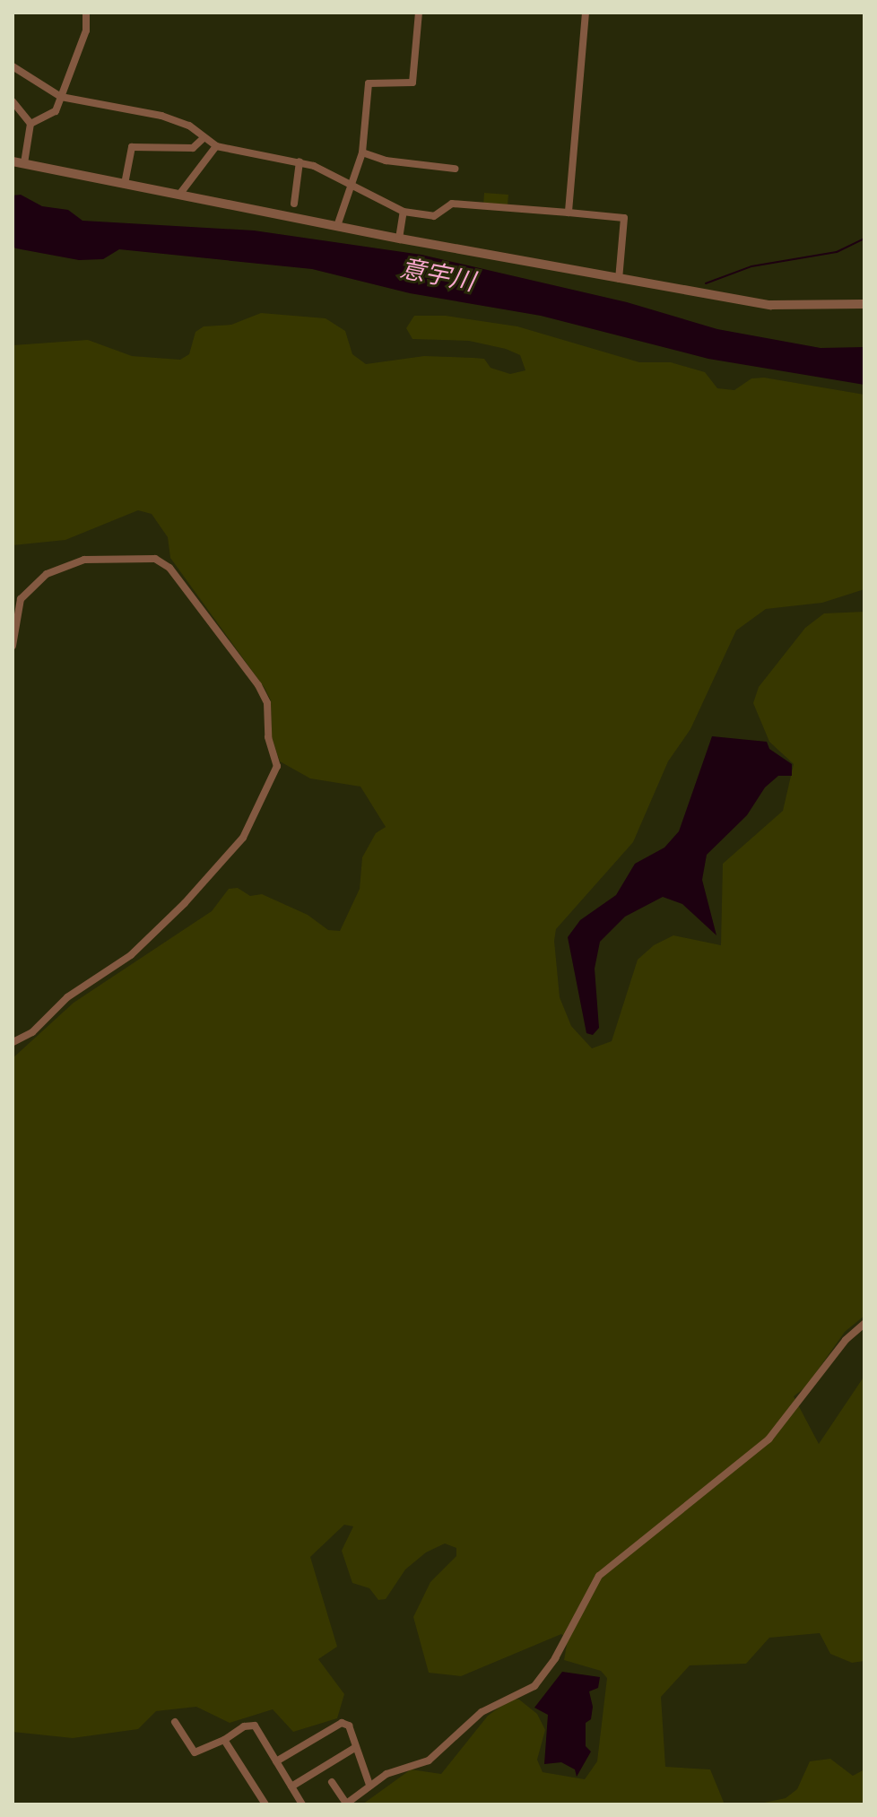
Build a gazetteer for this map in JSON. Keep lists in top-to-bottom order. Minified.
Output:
{"water":["意宇川"]}
